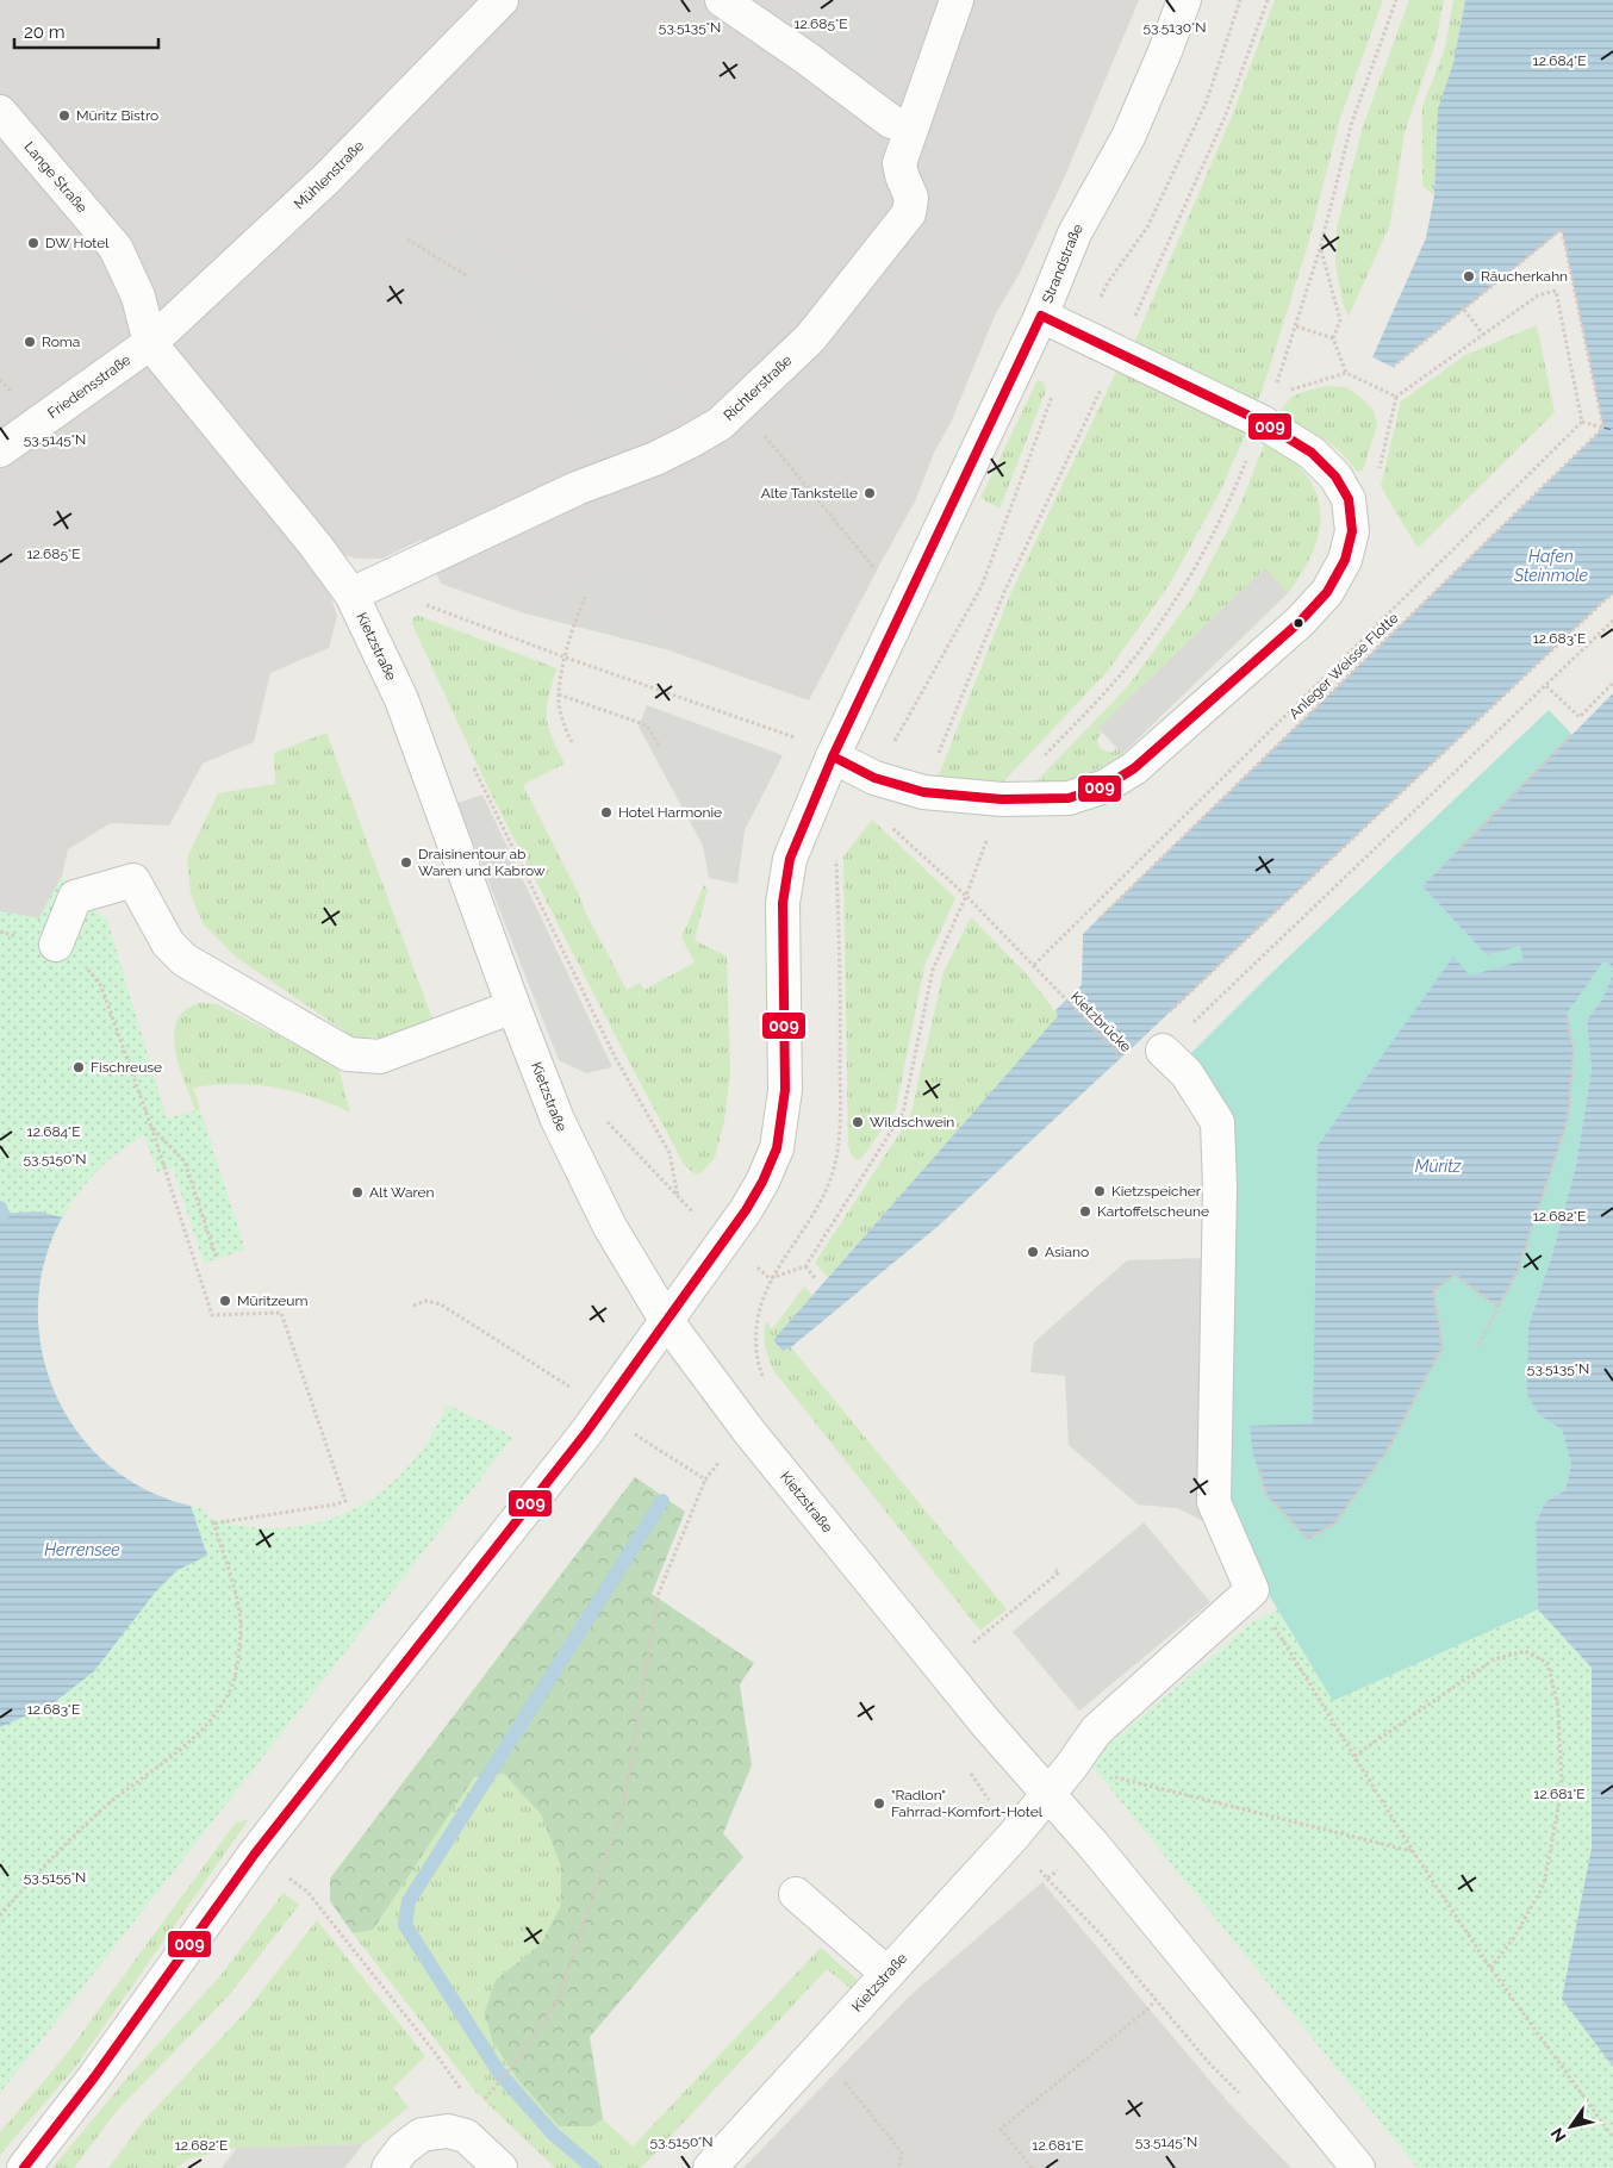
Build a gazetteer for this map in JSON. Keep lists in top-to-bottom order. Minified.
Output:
{"streets":{"street":["Mühlenstraße","Lange Straße","Strandstraße","Friedensstraße","Richterstraße","Kietzstraße"],"path":["Anleger Weisse Flotte","Kietzbrücke"]},"crossings":[["Mühlenstraße","Lange Straße"],["Mühlenstraße","Friedensstraße"],["Mühlenstraße","Kietzstraße"],["Lange Straße","Friedensstraße"],["Lange Straße","Kietzstraße"],["Strandstraße","Kietzstraße"],["Friedensstraße","Kietzstraße"],["Richterstraße","Kietzstraße"]],"water":["Hafen Steinmole","Müritz","Herrensee"],"places":["Müritz Bistro","DW Hotel","Räucherkahn","Roma","Alte Tankstelle","Hotel Harmonie","Draisinentour ab Waren und Kabrow","Fischreuse","Wildschwein","Kietzspeicher","Alt Waren","Kartoffelscheune","Asiano","Müritzeum","\"Radlon\" Fahrrad-Komfort-Hotel"],"lines":["transit line 009"],"scale_bar":"20 m","north":"bottom left","coordinates":["12.685°E","53.5135°N","53.5130°N","12.684°E","53.5145°N","12.683°E","53.5150°N","12.682°E","12.681°E","53.5155°N"]}
